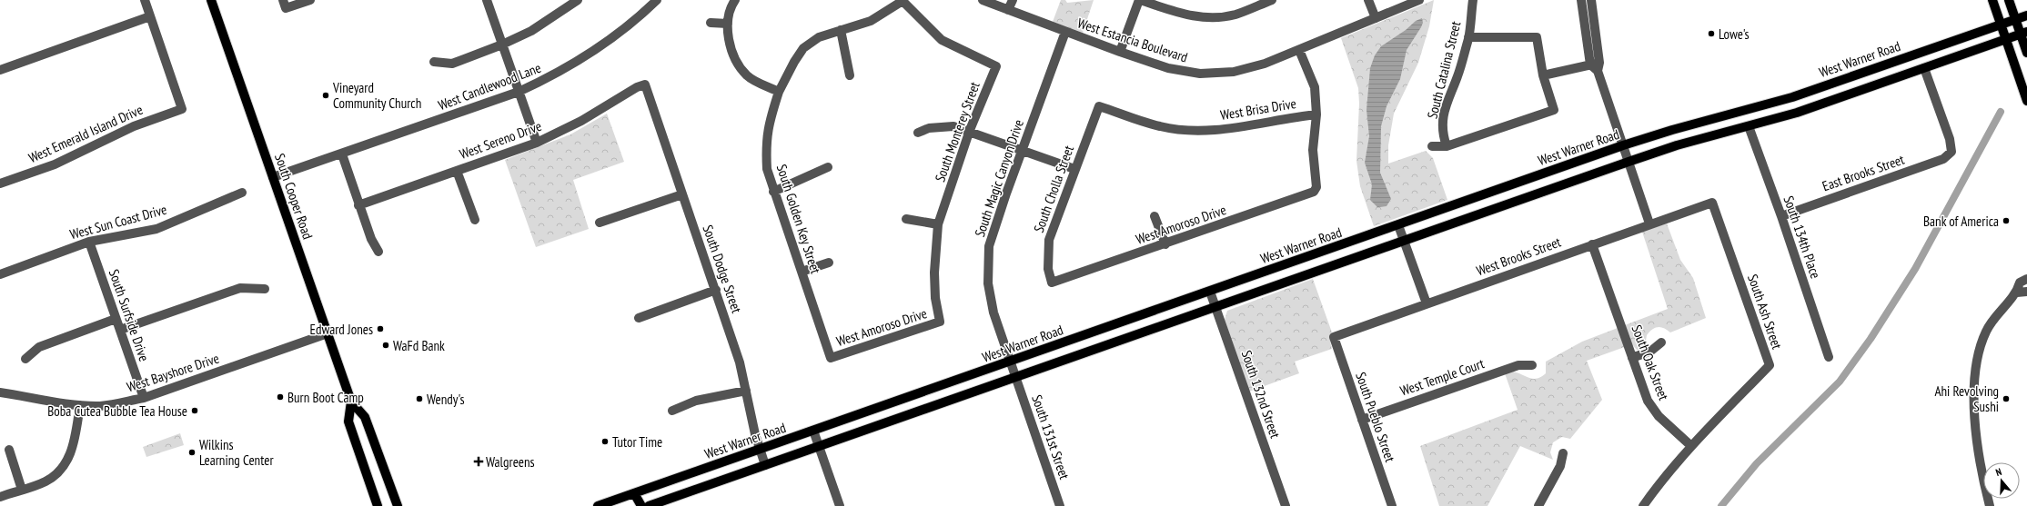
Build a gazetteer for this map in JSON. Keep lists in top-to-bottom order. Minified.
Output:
{"streets":{"main road":["West Warner Road","South Cooper Road"],"street":["West Estancia Boulevard","South Catalina Street","West Candlewood Lane","West Brisa Drive","South Monterey Street","West Emerald Island Drive","West Sereno Drive","East Brooks Street","South Magic Canyon Drive","South Cholla Street","South Golden Key Street","West Sun Coast Drive","West Amoroso Drive","South 134th Place","West Brooks Street","South Dodge Street","South Ash Street","South Surfside Drive","South Oak Street","West Bayshore Drive","West Temple Court","South 132nd Street","South Pueblo Street","South 131st Street"]},"crossings":[["West Estancia Boulevard","South Magic Canyon Drive"],["West Warner Road","South Magic Canyon Drive"],["West Warner Road","South Dodge Street"],["West Warner Road","South 132nd Street"],["West Candlewood Lane","South Cooper Road"],["West Brisa Drive","South Cholla Street"],["West Brisa Drive","West Amoroso Drive"],["South Monterey Street","South Golden Key Street"],["South Monterey Street","West Amoroso Drive"],["West Sereno Drive","South Dodge Street"],["East Brooks Street","South 134th Place"],["South Magic Canyon Drive","South 131st Street"],["South Cholla Street","West Amoroso Drive"],["South Cooper Road","West Bayshore Drive"],["South Golden Key Street","West Amoroso Drive"],["West Sun Coast Drive","South Surfside Drive"],["West Brooks Street","South Ash Street"],["West Brooks Street","South Oak Street"],["West Brooks Street","South Pueblo Street"],["South Ash Street","South Oak Street"],["South Surfside Drive","West Bayshore Drive"],["West Temple Court","South Pueblo Street"]],"places":{"other":["Lowe's","Vineyard Community Church","Bank of America","Edward Jones","WaFd Bank","Burn Boot Camp","Wendy's","Ahi Revolving Sushi","Boba Cutea Bubble Tea House","Tutor Time","Wilkins Learning Center"],"health":["Walgreens"]},"north":"top"}
